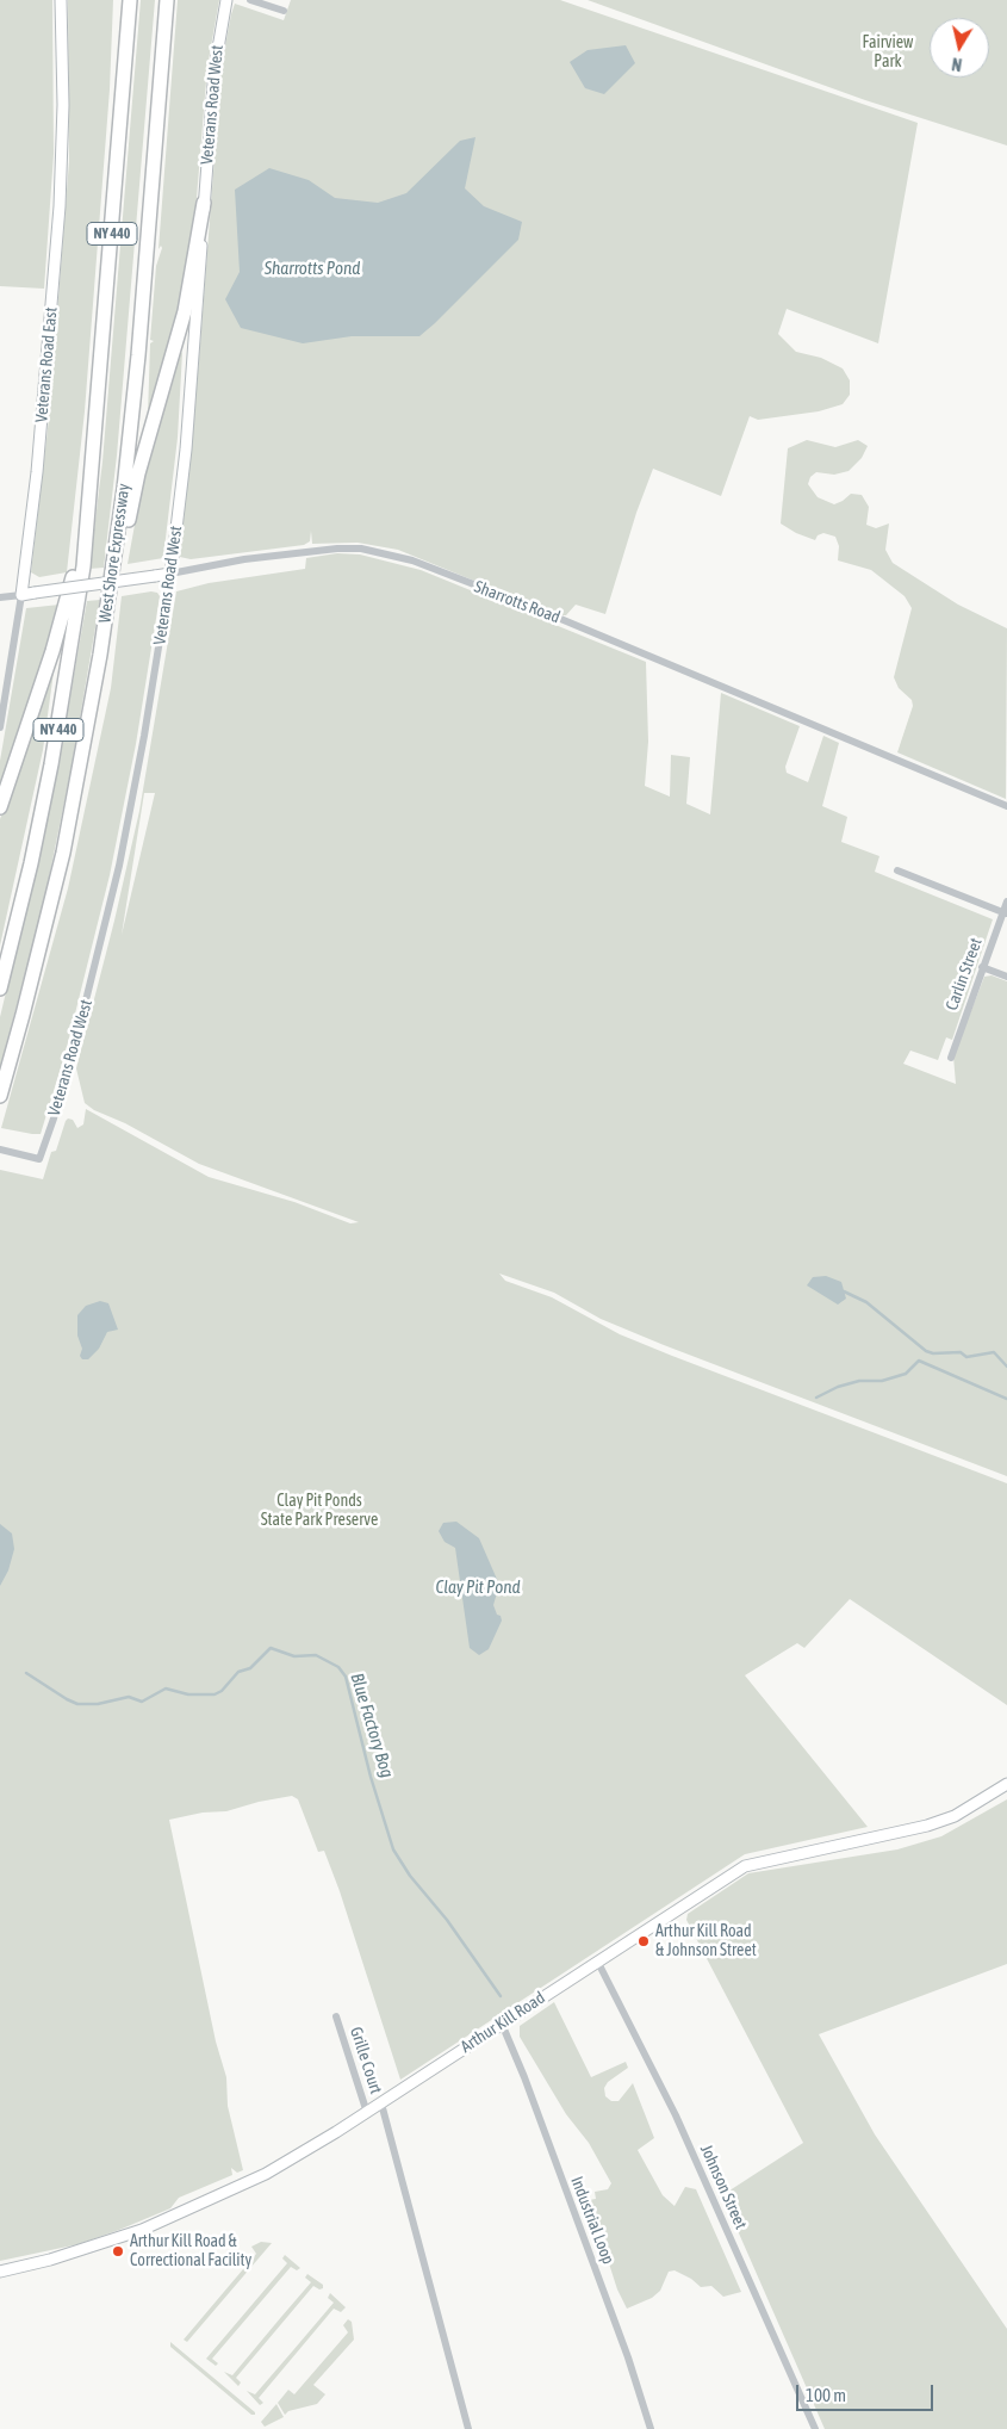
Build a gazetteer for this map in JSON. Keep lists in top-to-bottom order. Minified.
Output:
{"streets":{"highway":["NY 440","West Shore Expressway"],"street":["Veterans Road West","Veterans Road East","Sharrotts Road","Carlin Street","Arthur Kill Road","Grille Court","Johnson Street","Industrial Loop"]},"crossings":[["Veterans Road West","Sharrotts Road"],["Veterans Road East","Sharrotts Road"],["Arthur Kill Road","Grille Court"],["Arthur Kill Road","Johnson Street"],["Arthur Kill Road","Industrial Loop"]],"water":["Sharrotts Pond","Clay Pit Pond","Blue Factory Bog"],"parks":["Fairview Park","Clay Pit Ponds State Park Preserve"],"places":["Arthur Kill Road & Johnson Street","Arthur Kill Road & Correctional Facility"],"scale_bar":"100 m","north":"bottom"}
